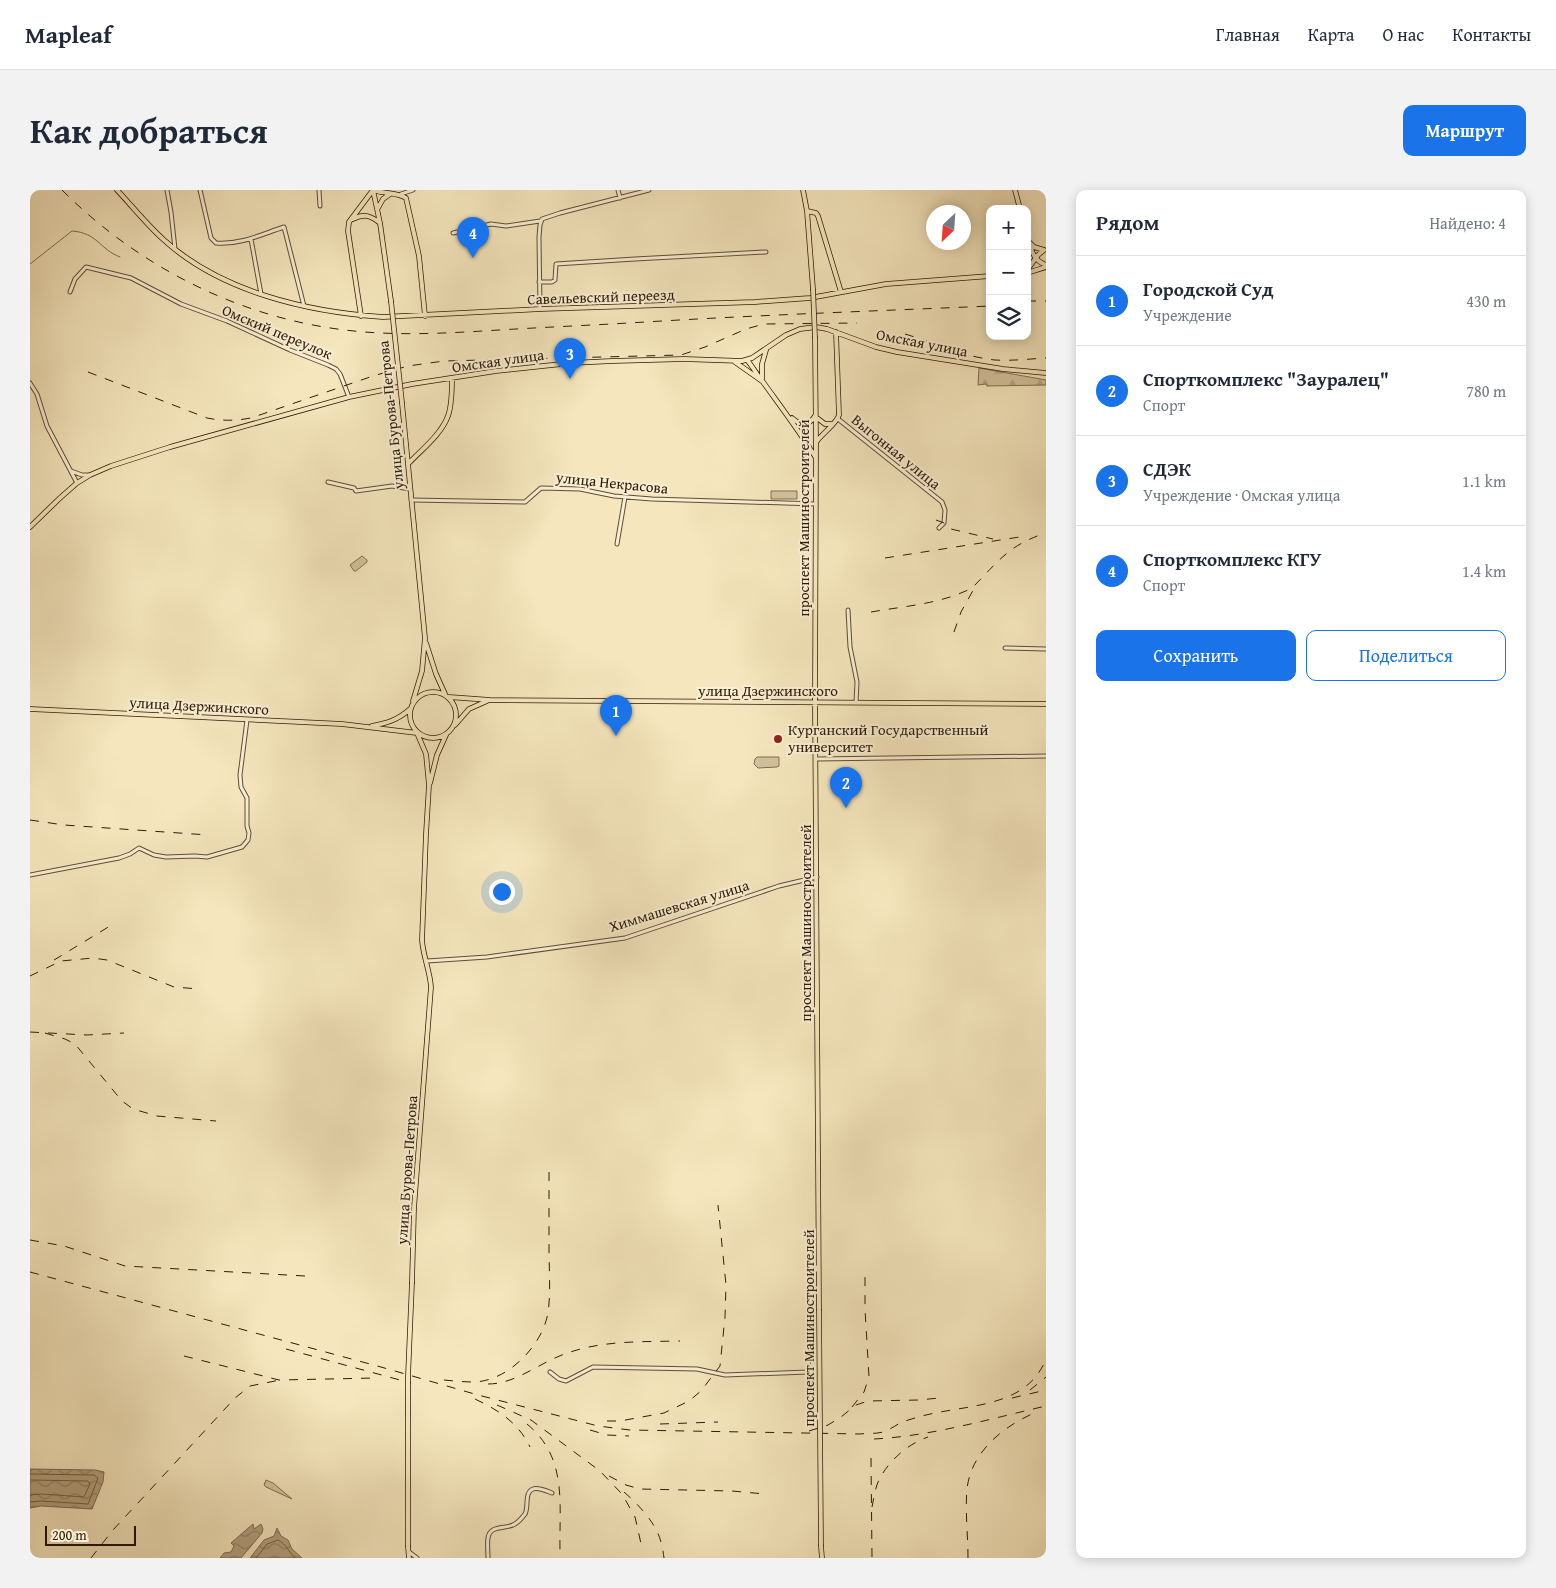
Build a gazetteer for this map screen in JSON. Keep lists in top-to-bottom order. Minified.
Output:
{"streets":{"main road":["Савельевский переезд","Омская улица","улица Бурова-Петрова","проспект Машиностроителей","улица Дзержинского"],"street":["Омский переулок","Выгонная улица","улица Некрасова","Химмашевская улица"]},"crossings":[["Омский переулок","Омская улица"],["улица Бурова-Петрова","улица Некрасова"],["улица Бурова-Петрова","улица Дзержинского"],["улица Бурова-Петрова","Химмашевская улица"],["улица Некрасова","проспект Машиностроителей"],["проспект Машиностроителей","улица Дзержинского"],["проспект Машиностроителей","Химмашевская улица"]],"places":["Курганский Государственный университет"],"scale_bar":"200 m","north":"bottom left","page":{"header":"Mapleaf","nav":["Главная","Карта","О нас","Контакты"],"title":"Как добраться","buttons":["Маршрут",["Сохранить","Поделиться"]],"heading":["Рядом","Найдено: 4"],"map_buttons":["+","−"],"pins":["4","3","1","2"],"list":[{"mark":"1","name":"Городской Суд","note":"Учреждение","value":"430 m"},{"mark":"2","name":"Спорткомплекс \"Зауралец\"","note":"Спорт","value":"780 m"},{"mark":"3","name":"СДЭК","note":"Учреждение · Омская улица","value":"1.1 km"},{"mark":"4","name":"Спорткомплекс КГУ","note":"Спорт","value":"1.4 km"}],"scale":"200 m"}}
